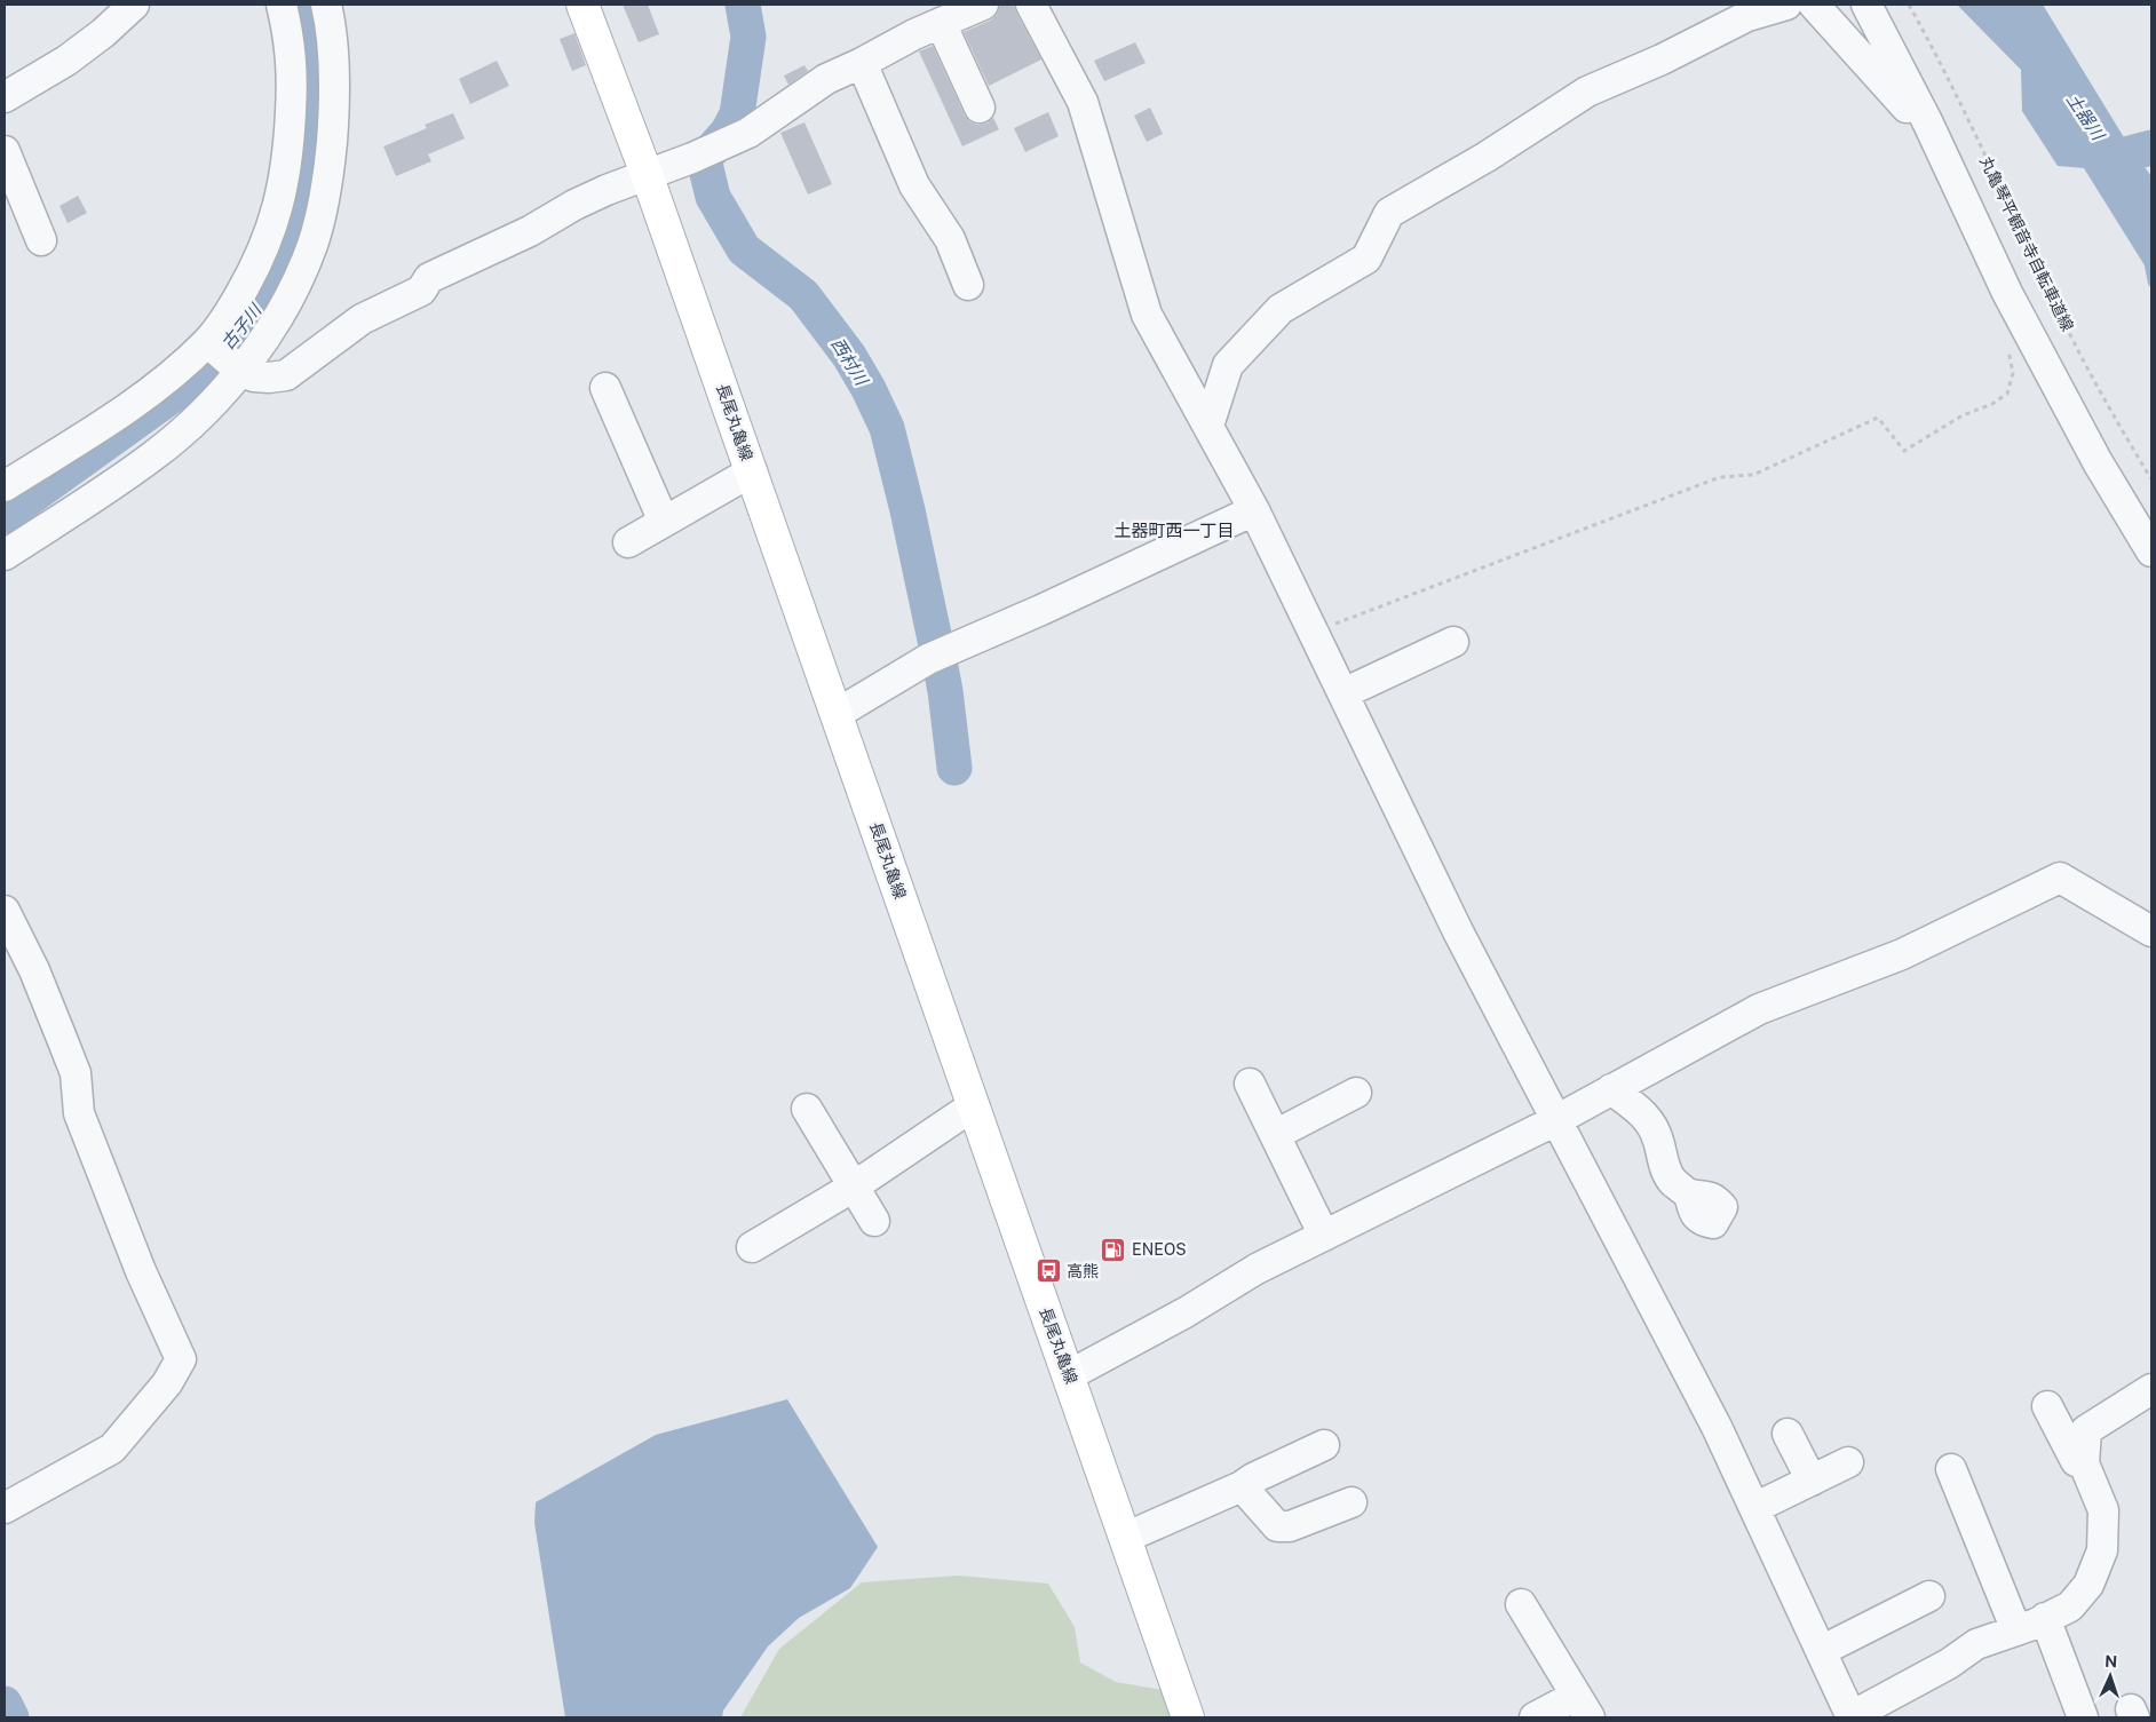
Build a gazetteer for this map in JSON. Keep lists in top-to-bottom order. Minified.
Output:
{"streets":{"main road":["長尾丸亀線"],"path":["丸亀琴平観音寺自転車道線"]},"districts":["土器町西一丁目"],"water":["土器川","古子川","西村川"],"places":{"fuel station":["ENEOS"],"bus stop":["高熊"]},"north":"top"}
